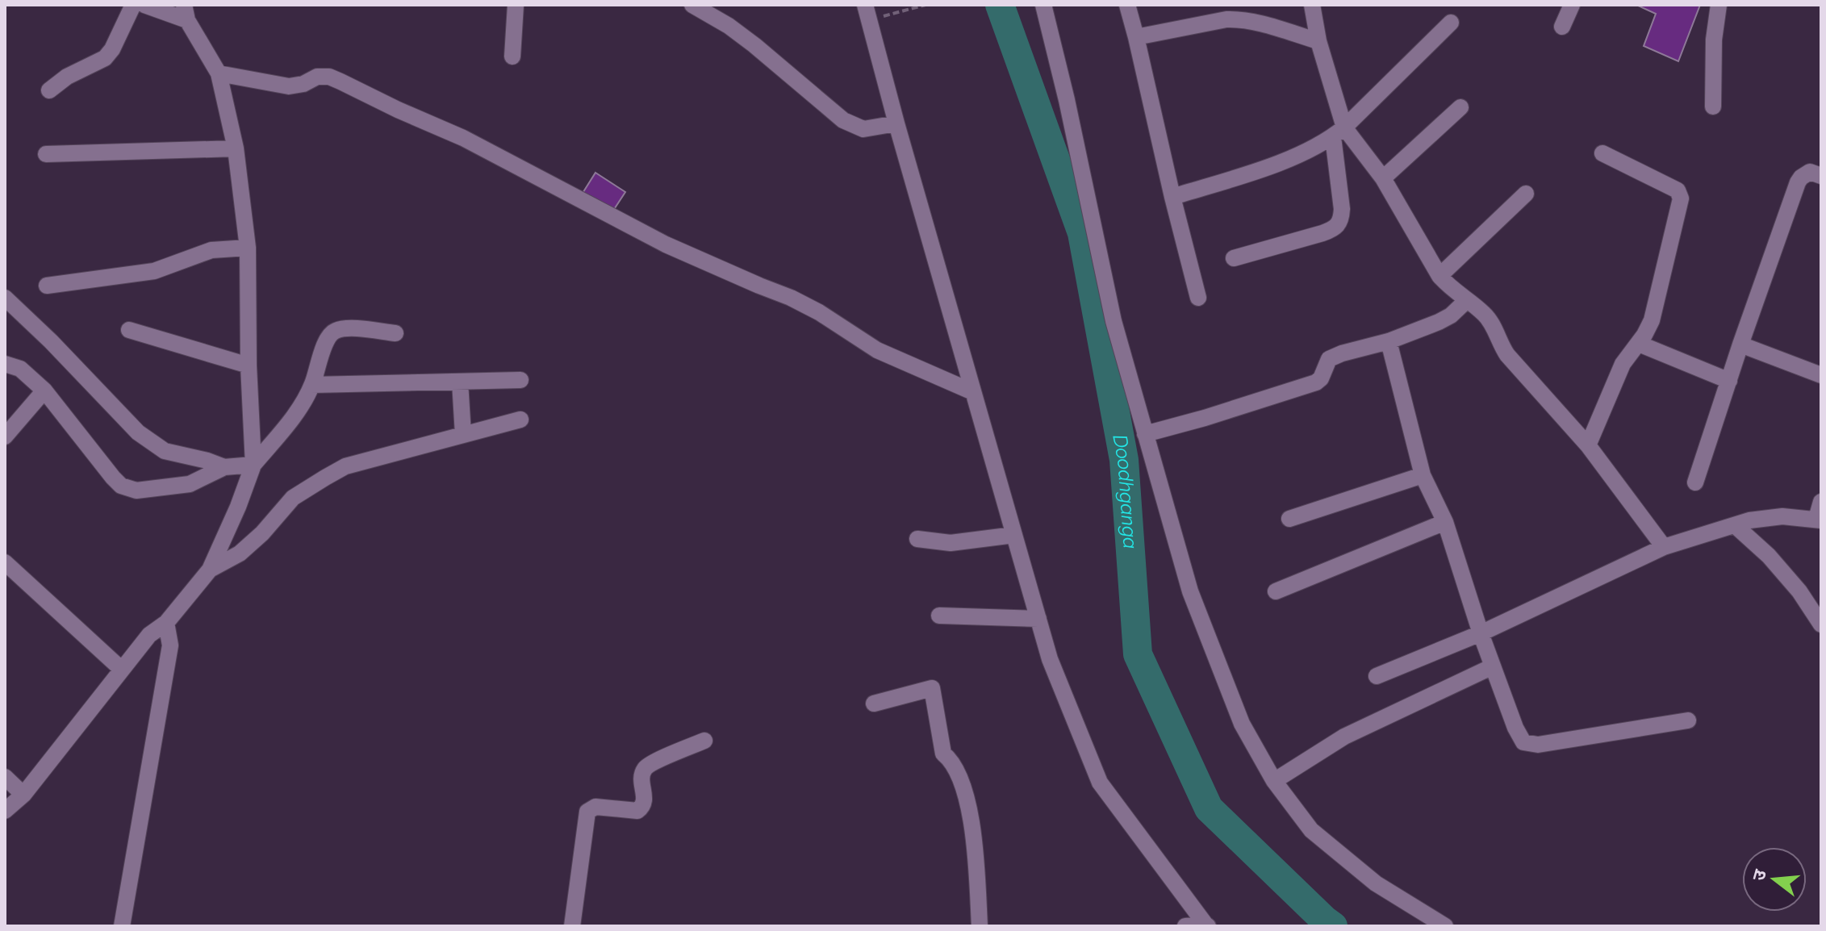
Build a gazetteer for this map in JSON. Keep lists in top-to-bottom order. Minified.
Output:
{"water":["Doodhganga"],"north":"left"}
